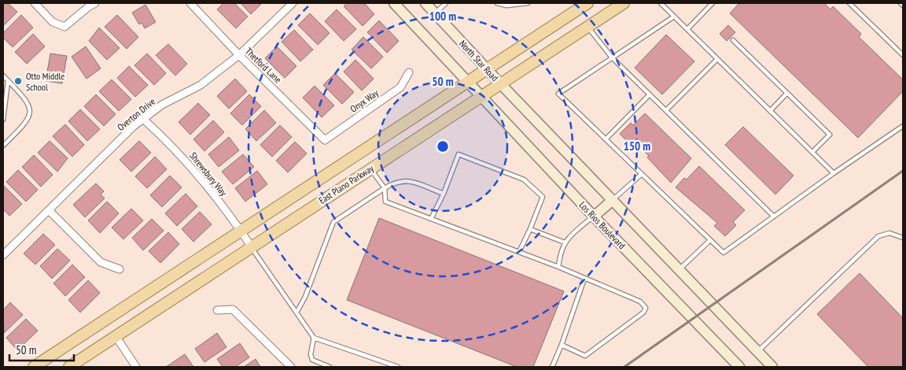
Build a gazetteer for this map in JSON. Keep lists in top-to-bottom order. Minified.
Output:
{"streets":{"main road":["North Star Road","East Plano Parkway","Los Rios Boulevard"],"street":["Thetford Lane","Onyx Way","Overton Drive","Shrewsbury Way"]},"crossings":[["North Star Road","East Plano Parkway"],["Thetford Lane","Onyx Way"],["Thetford Lane","Overton Drive"],["Overton Drive","Shrewsbury Way"],["Shrewsbury Way","East Plano Parkway"],["East Plano Parkway","Los Rios Boulevard"]],"places":["Otto Middle School"],"scale_bar":"50 m","rings":["100 m","50 m","150 m"]}
